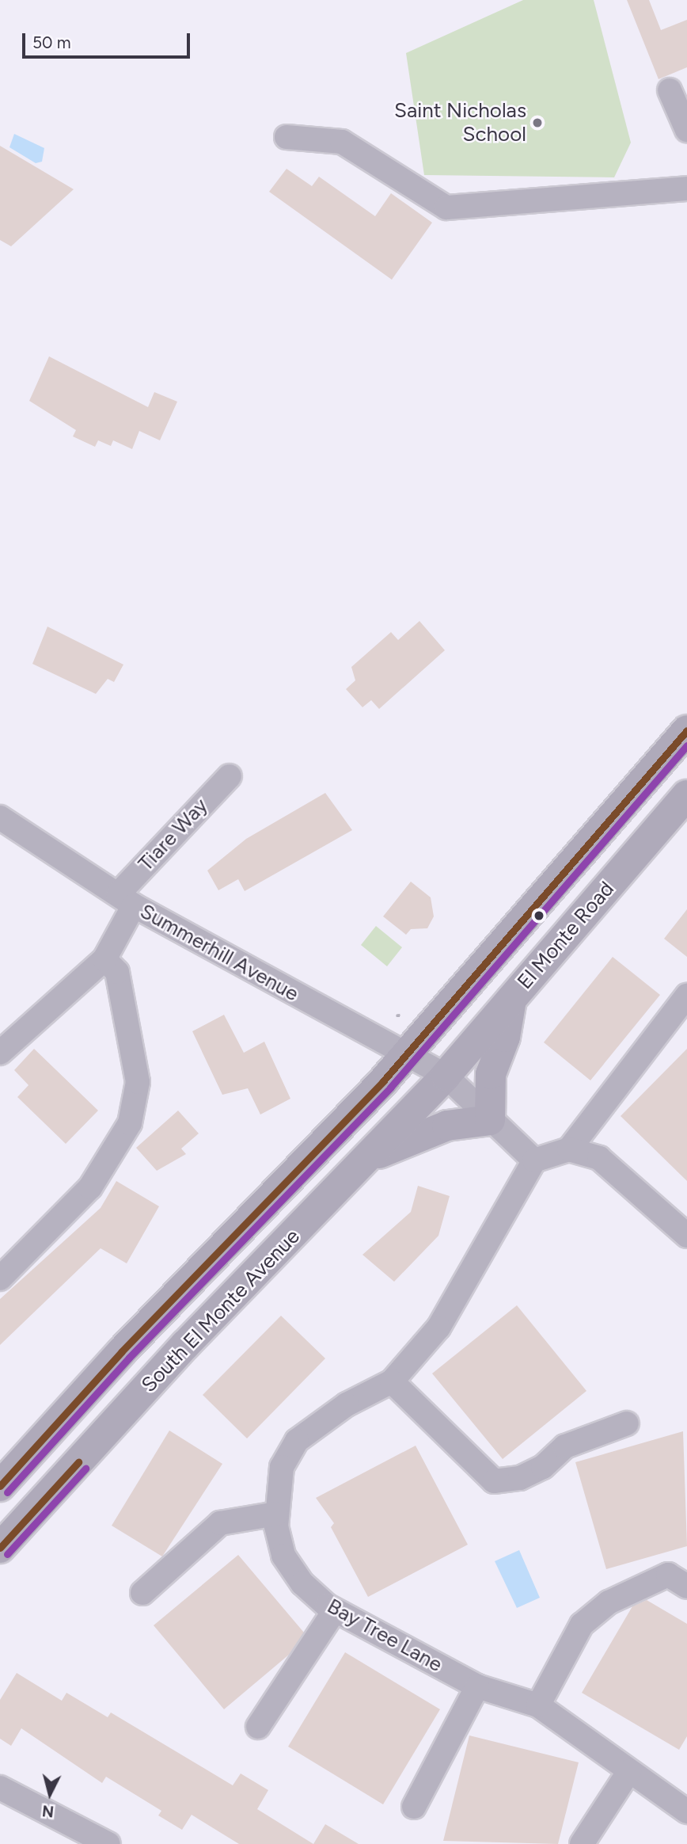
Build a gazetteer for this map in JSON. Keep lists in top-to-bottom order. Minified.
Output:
{"streets":{"main road":["El Monte Road","South El Monte Avenue"],"street":["Tiare Way","Summerhill Avenue","Bay Tree Lane"]},"crossings":[["Tiare Way","Summerhill Avenue"],["El Monte Road","Summerhill Avenue"],["El Monte Road","South El Monte Avenue"],["Summerhill Avenue","South El Monte Avenue"]],"places":["Saint Nicholas School"],"scale_bar":"50 m","north":"bottom"}
